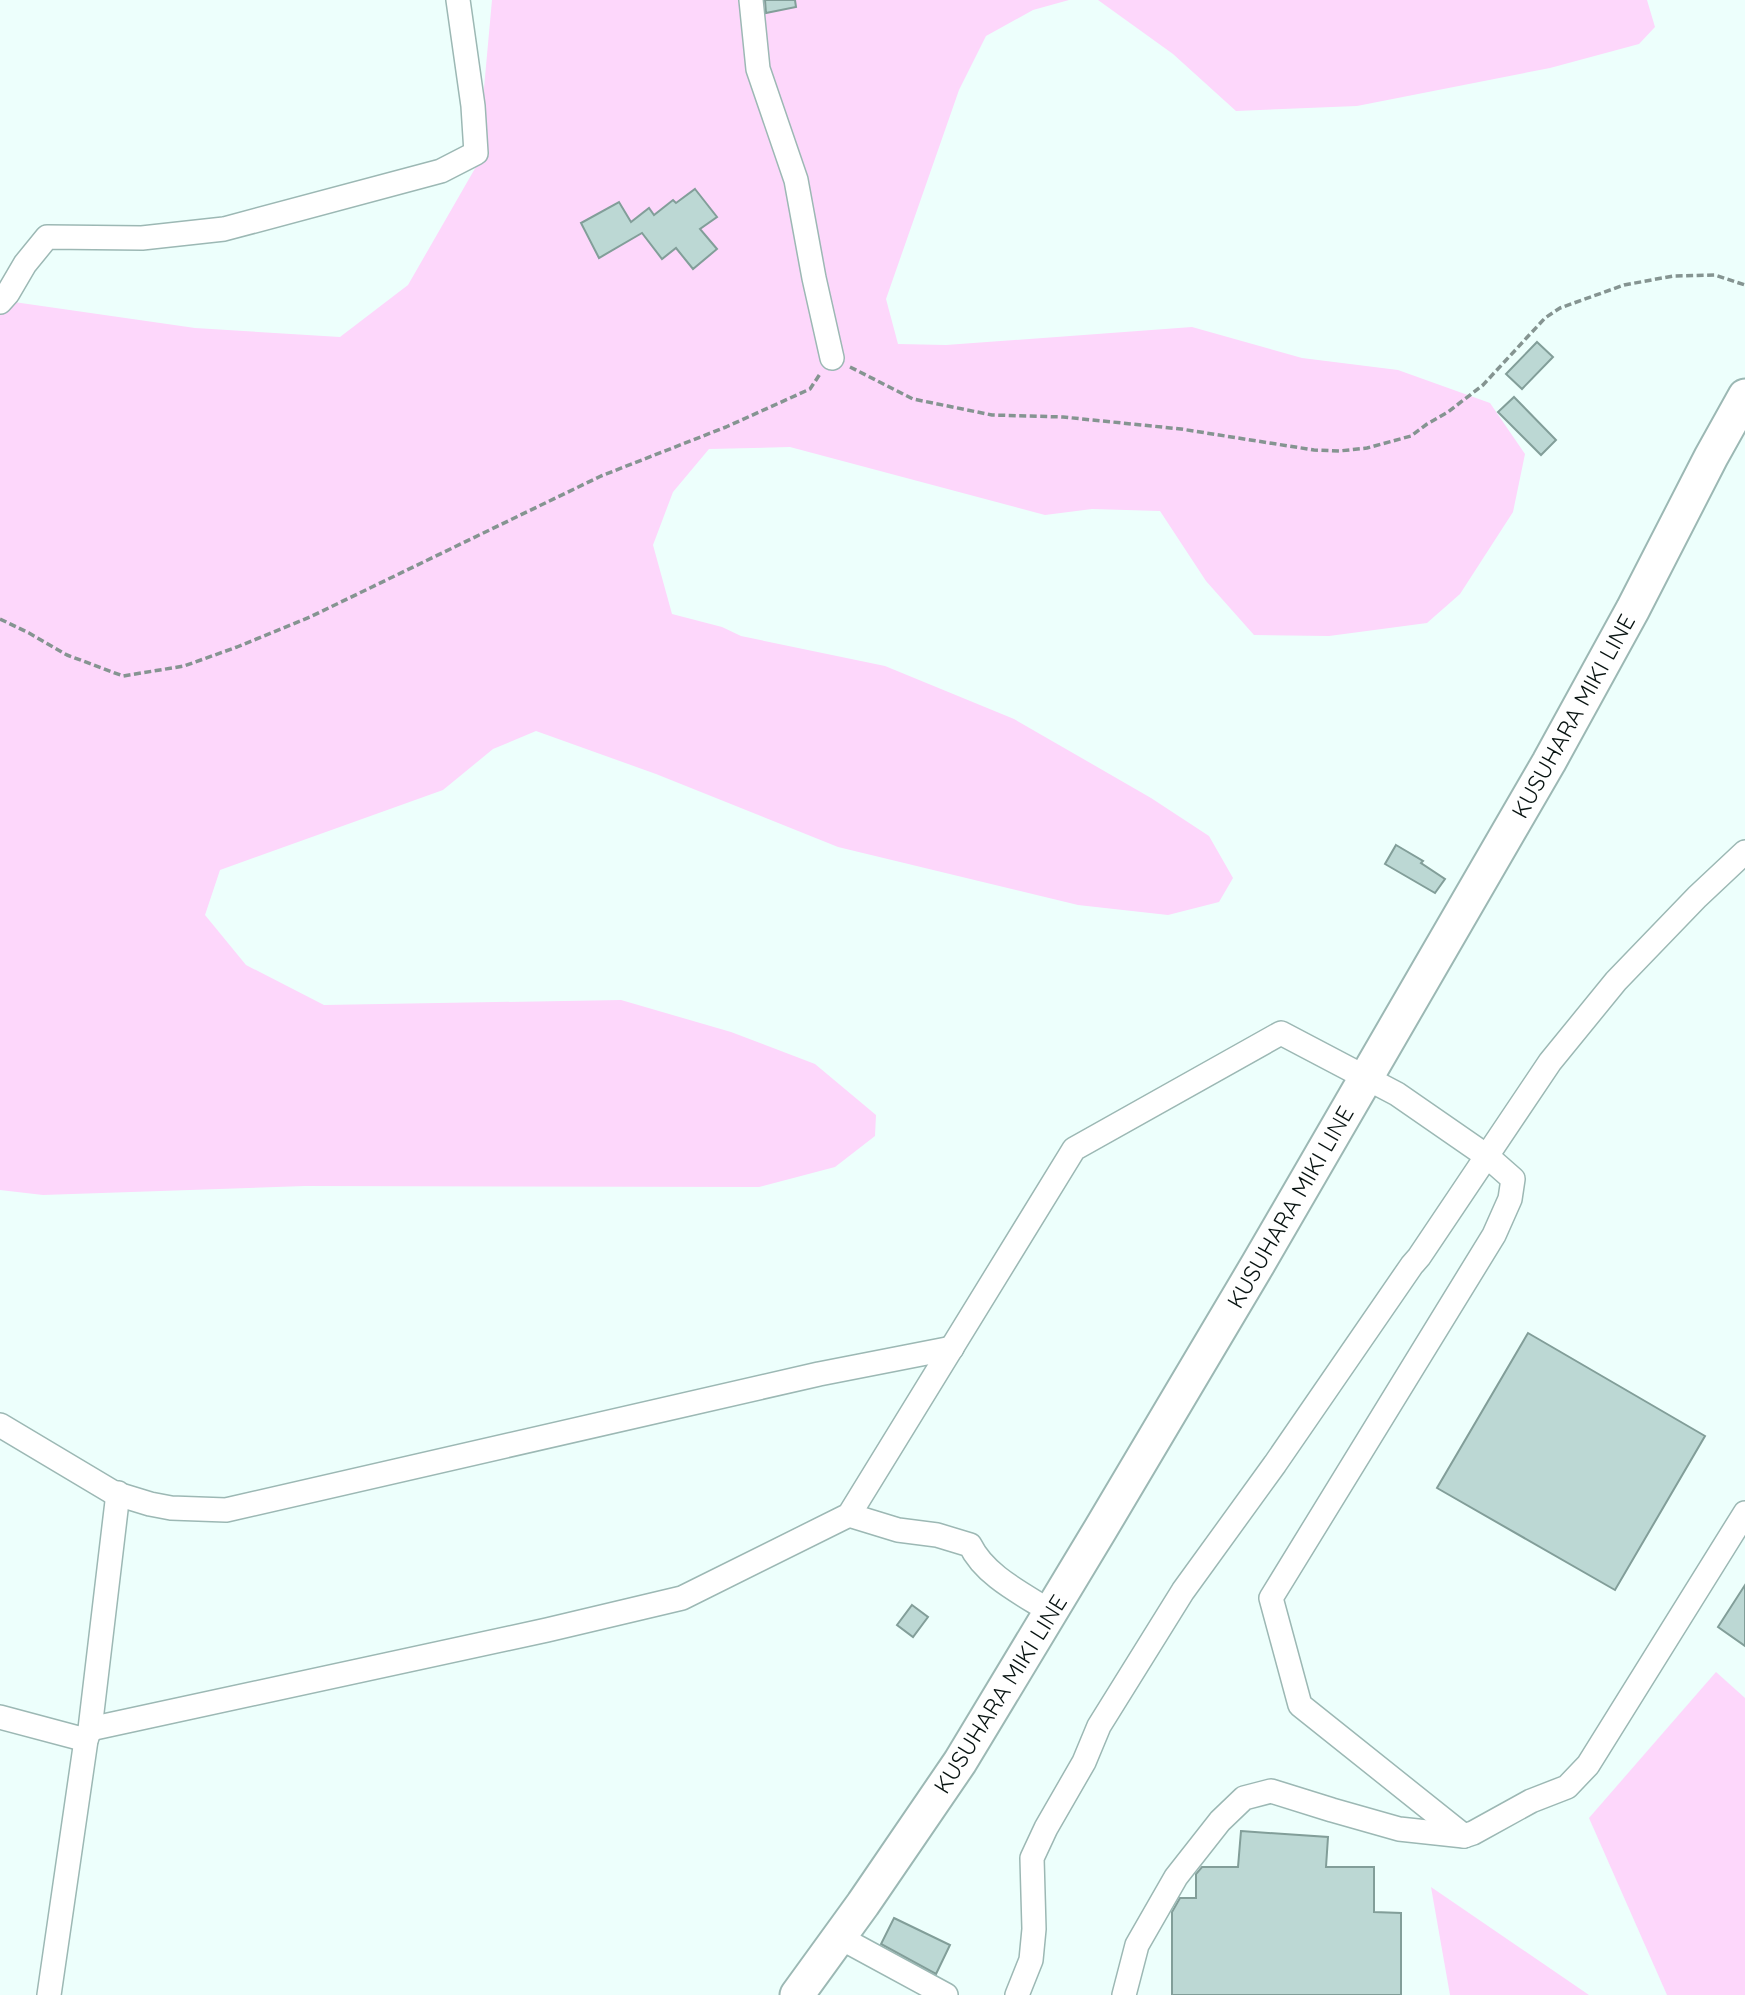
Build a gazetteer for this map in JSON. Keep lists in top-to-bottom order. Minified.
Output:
{"streets":{"main road":["KUSUHARA MIKI LINE"]}}
